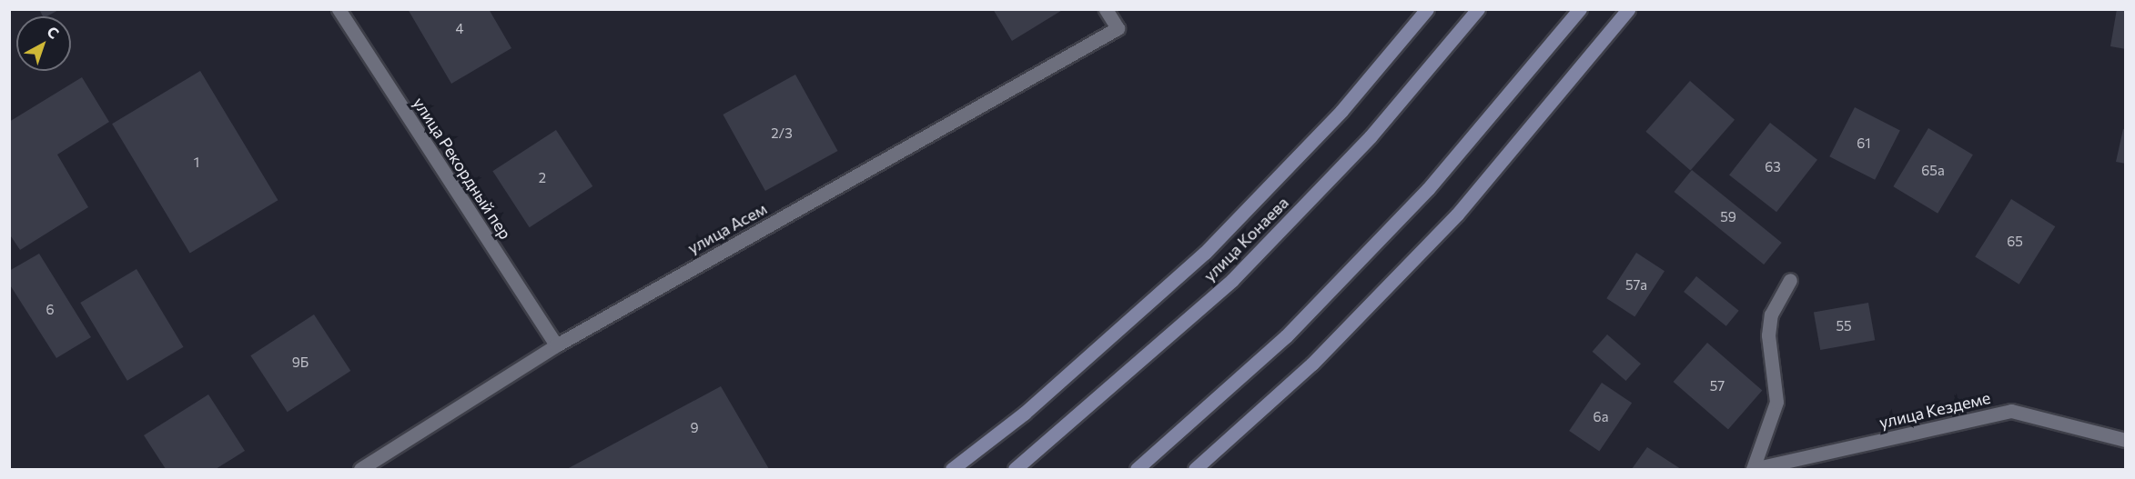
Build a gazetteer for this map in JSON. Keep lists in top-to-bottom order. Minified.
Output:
{"streets":{"main road":["улица Конаева"],"street":["улица Рекордный пер","улица Асем","улица Кездеме"]},"crossings":[["улица Рекордный пер","улица Асем"]],"house_numbers":["4","2/3","61","1","63","65а","2","59","65","57а","6","55","9Б","57","6а","9"],"north":"top right"}
